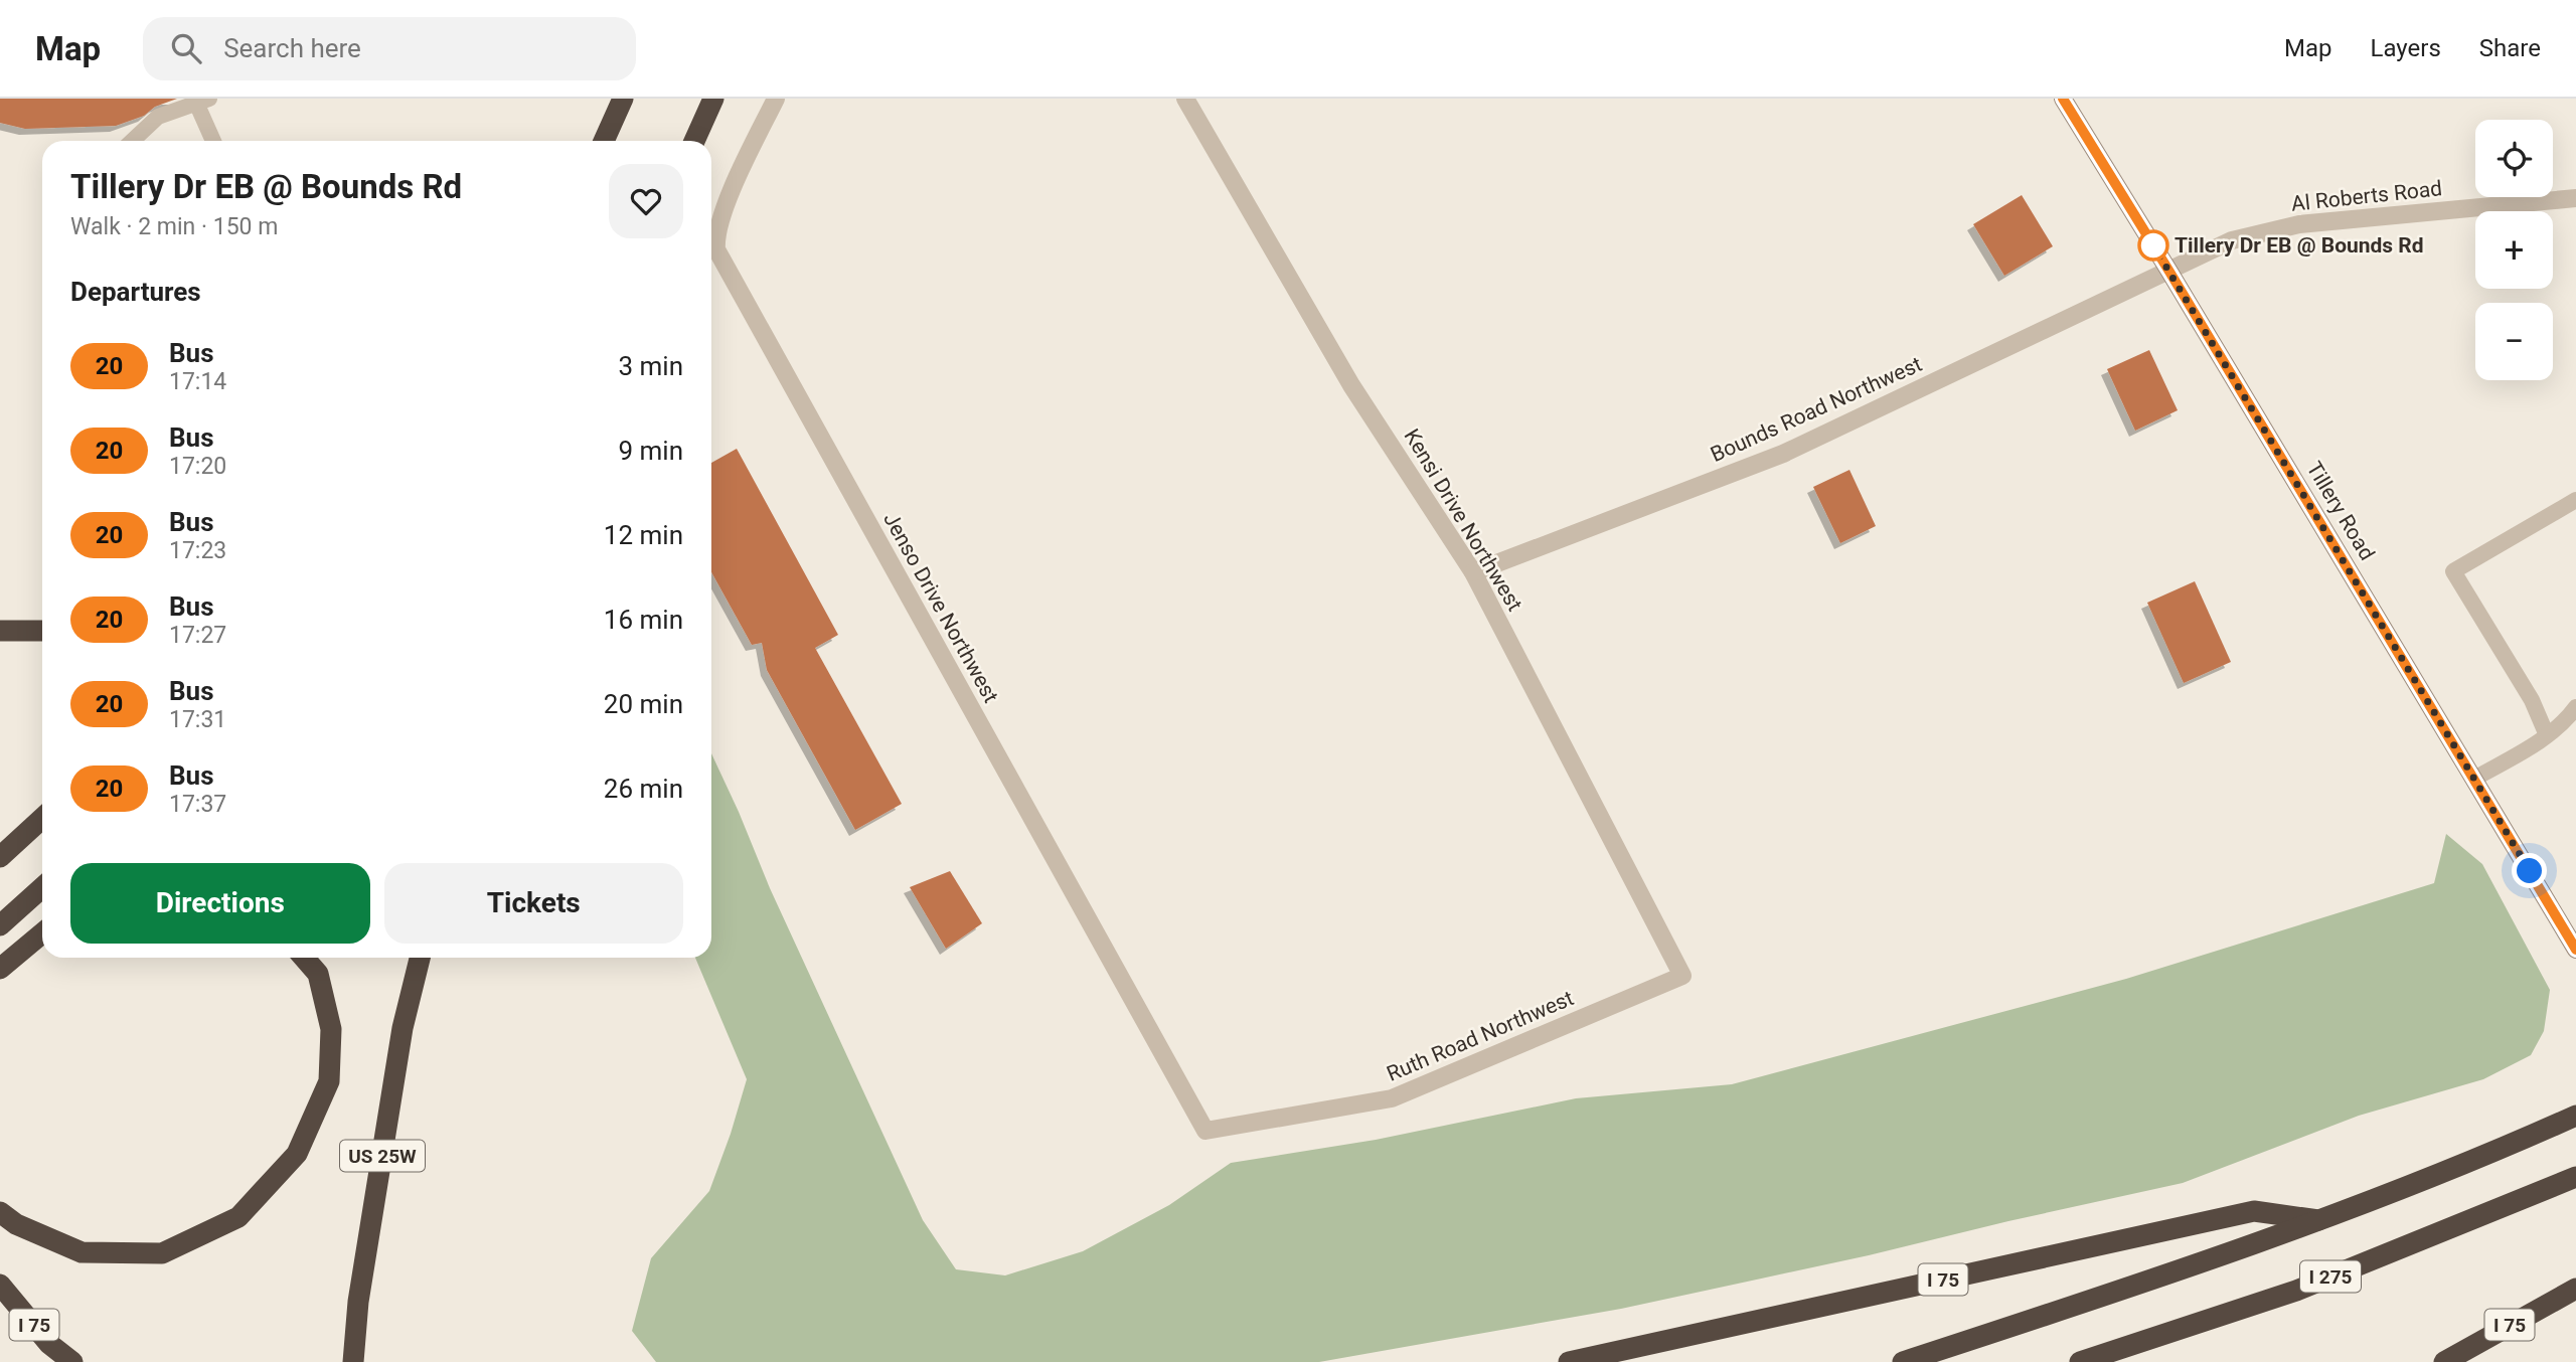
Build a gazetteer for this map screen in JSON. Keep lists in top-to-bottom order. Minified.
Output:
{"streets":{"highway":["US 25W","I 275","I 75"],"street":["Al Roberts Road","Bounds Road Northwest","Tillery Road","Kensi Drive Northwest","Jenso Drive Northwest","Ruth Road Northwest"]},"crossings":[["Al Roberts Road","Bounds Road Northwest"],["Al Roberts Road","Tillery Road"],["Bounds Road Northwest","Tillery Road"],["Bounds Road Northwest","Kensi Drive Northwest"],["Kensi Drive Northwest","Ruth Road Northwest"],["Jenso Drive Northwest","Ruth Road Northwest"]],"places":["Tillery Dr EB @ Bounds Rd"],"lines":["bus line 20"],"page":{"header":"Map","search":"Search here","nav":["Map","Layers","Share"],"map_buttons":["+","−"],"heading":[["Tillery Dr EB @ Bounds Rd","Walk · 2 min · 150 m"],"Departures"],"list":[{"mark":"20","name":"Bus","note":"17:14","value":"3 min"},{"mark":"20","name":"Bus","note":"17:20","value":"9 min"},{"mark":"20","name":"Bus","note":"17:23","value":"12 min"},{"mark":"20","name":"Bus","note":"17:27","value":"16 min"},{"mark":"20","name":"Bus","note":"17:31","value":"20 min"},{"mark":"20","name":"Bus","note":"17:37","value":"26 min"}],"buttons":["Directions","Tickets"]}}
